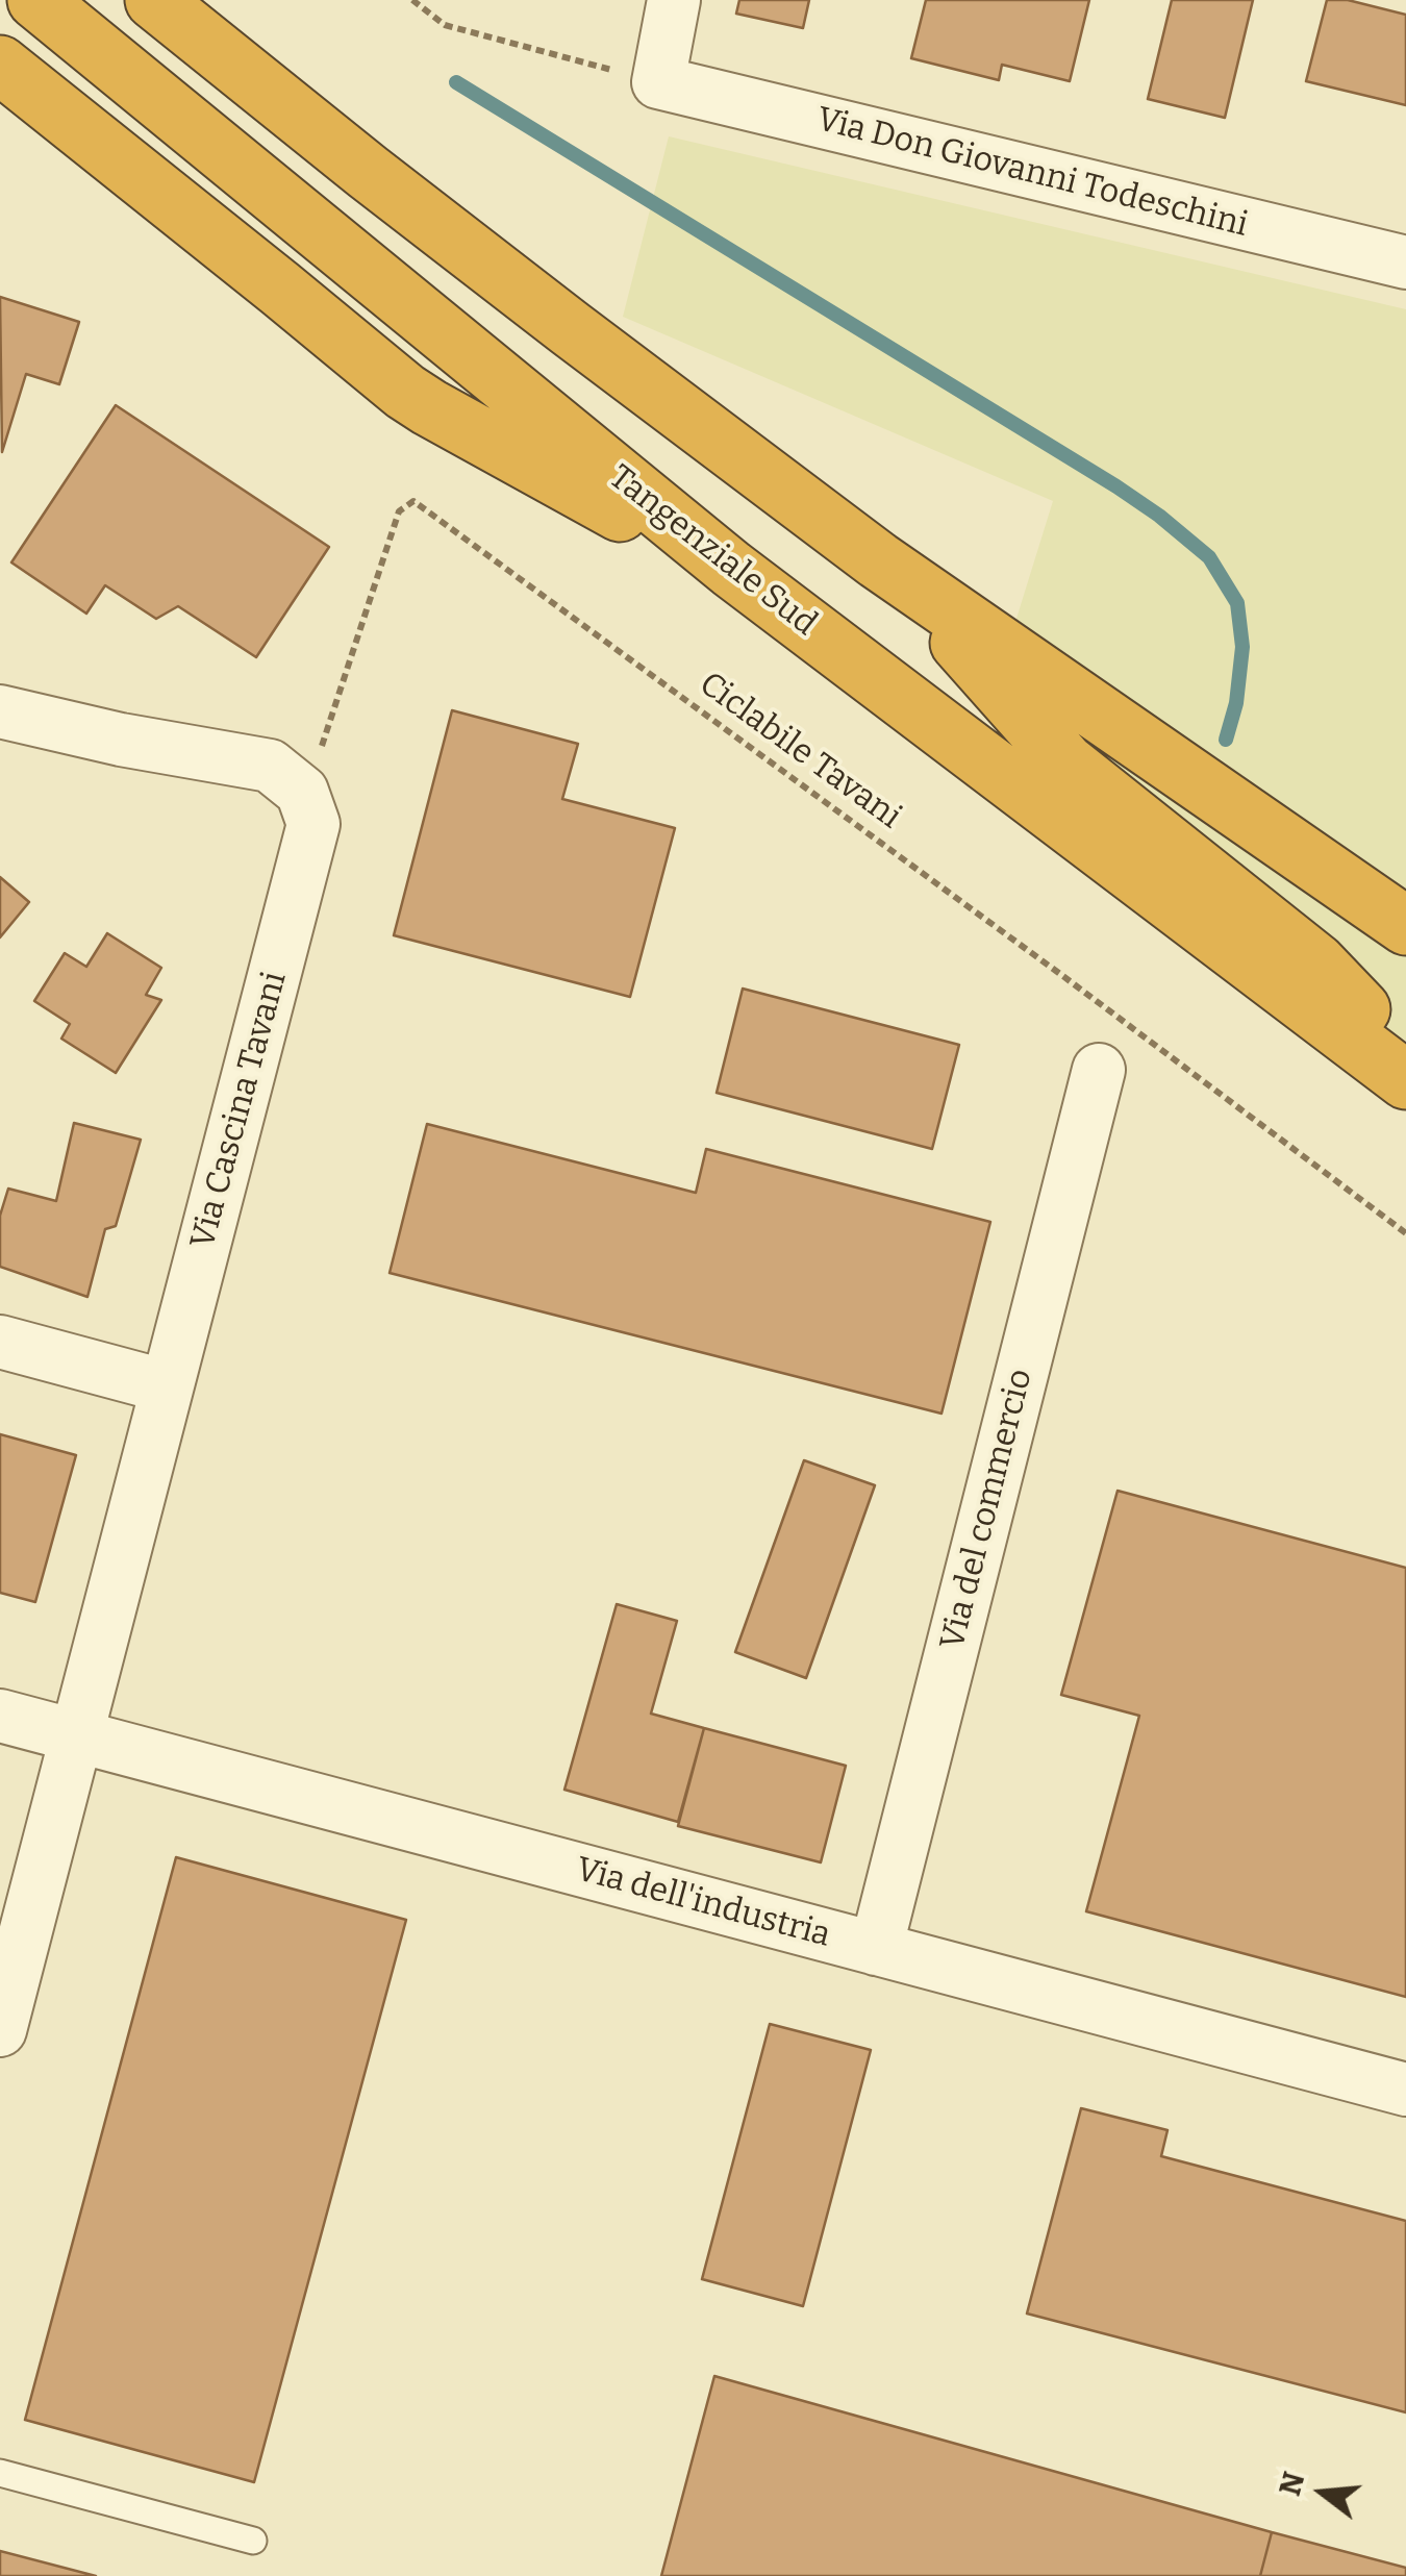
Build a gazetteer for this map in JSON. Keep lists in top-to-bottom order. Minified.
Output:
{"streets":{"highway":["Tangenziale Sud"],"street":["Via Don Giovanni Todeschini","Via Cascina Tavani","Via del commercio","Via dell'industria"],"path":["Ciclabile Tavani"]},"crossings":[["Ciclabile Tavani","Via Cascina Tavani"],["Via Cascina Tavani","Via dell'industria"],["Via del commercio","Via dell'industria"]],"north":"left"}
